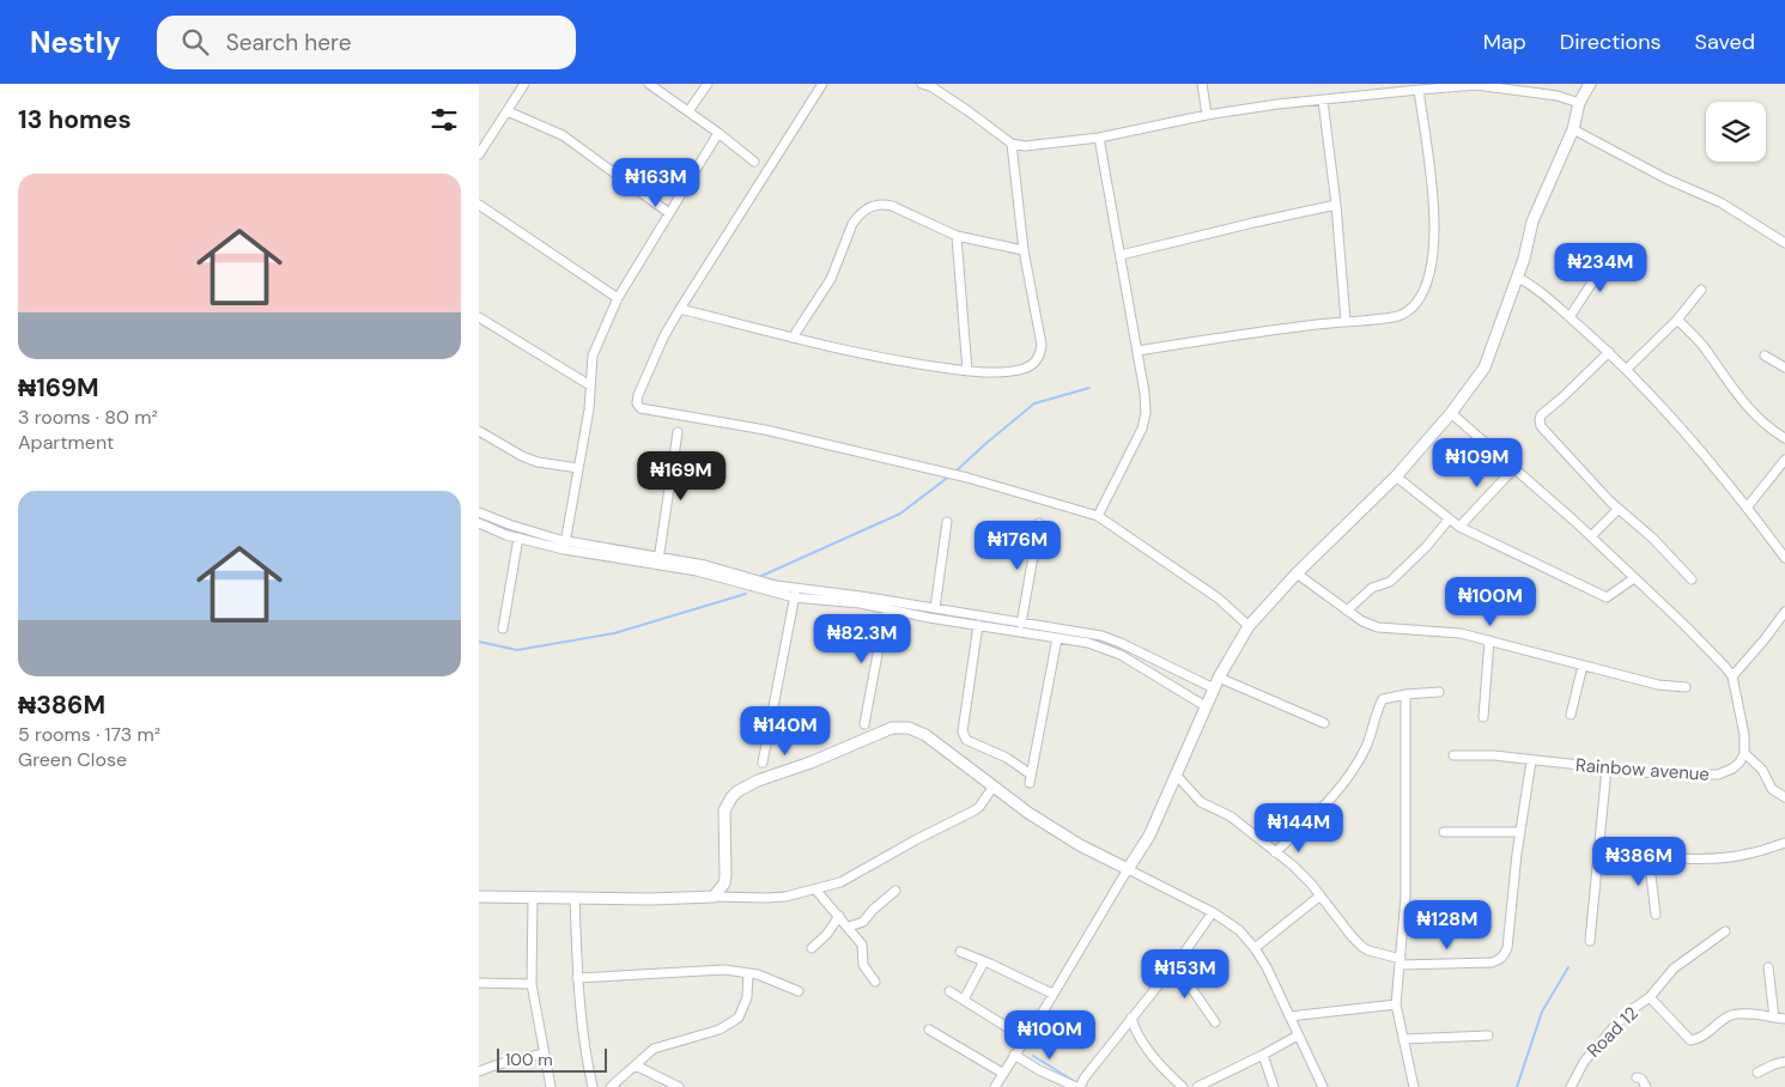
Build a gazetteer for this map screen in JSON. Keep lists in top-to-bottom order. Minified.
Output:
{"streets":{"street":["Rainbow avenue","Road 12"]},"scale_bar":"100 m","page":{"header":"Nestly","search":"Search here","nav":["Map","Directions","Saved"],"heading":"13 homes","list":[{"name":"₦169M","note":"3 rooms · 80 m² · Apartment"},{"name":"₦386M","note":"5 rooms · 173 m² · Green Close"}],"price":["₦163M","₦234M","₦109M","₦169M","₦176M","₦100M","₦82.3M","₦140M","₦144M","₦386M","₦128M","₦153M","₦100M"],"scale":"100 m"}}
